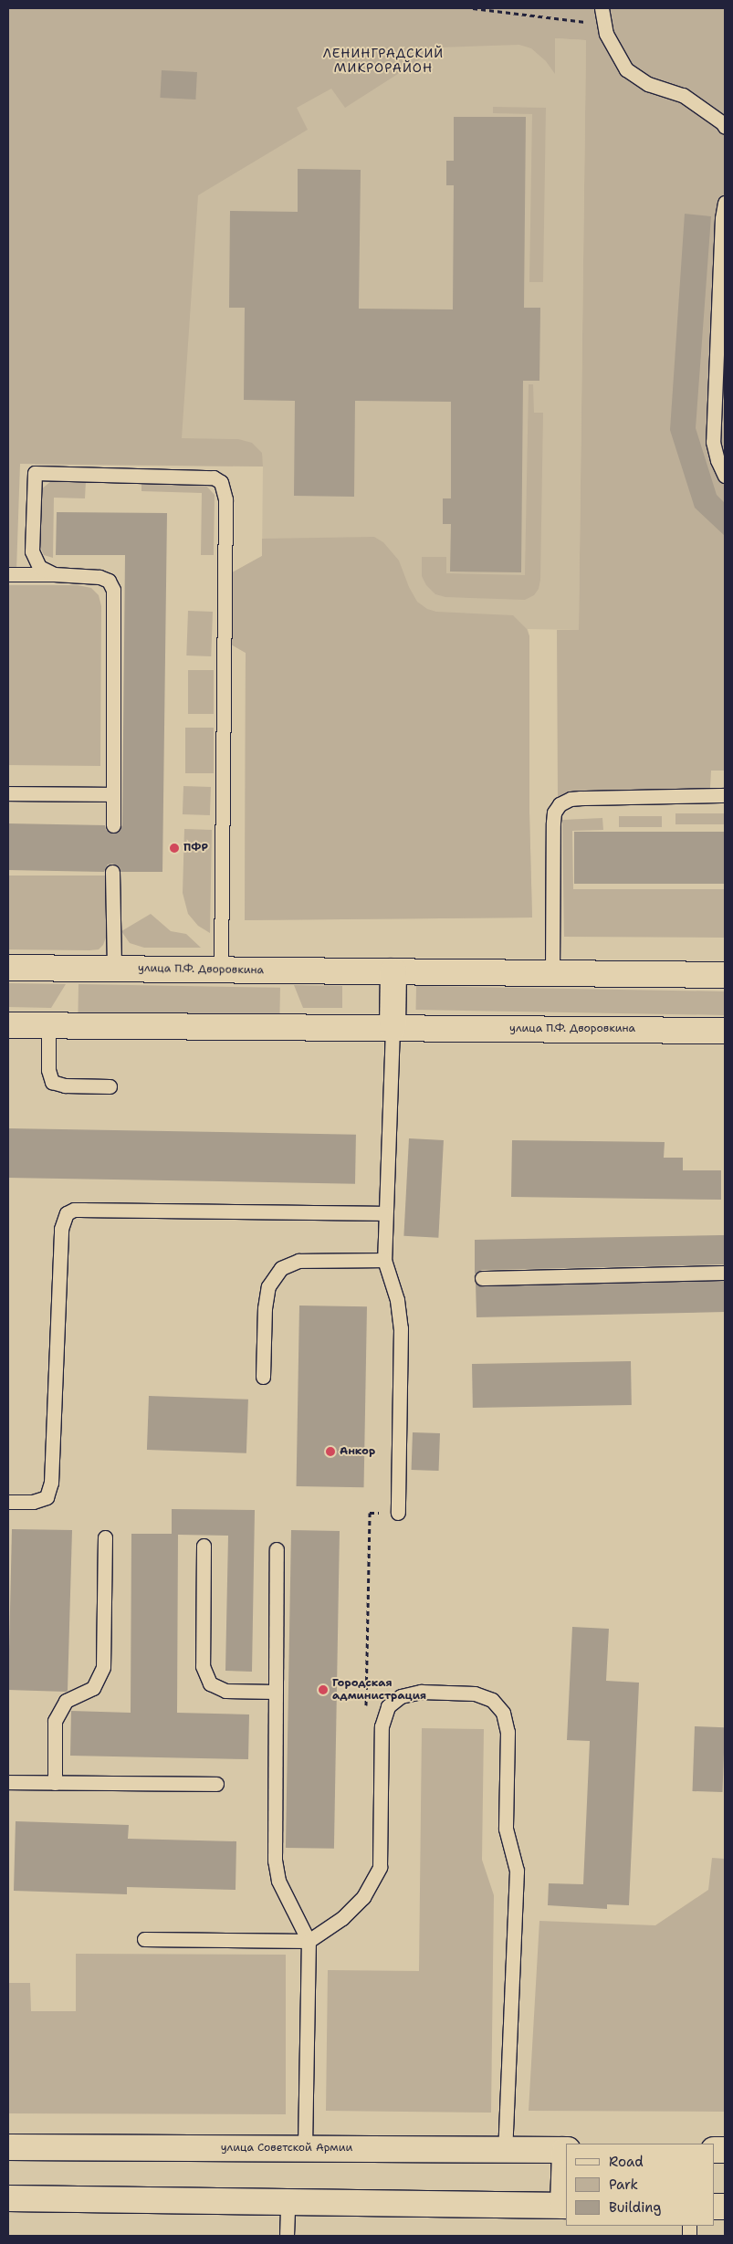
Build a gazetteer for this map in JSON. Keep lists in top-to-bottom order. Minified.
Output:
{"streets":{"street":["улица П.Ф. Дворовкина","улица Советской Армии"]},"districts":["ЛЕНИНГРАДСКИЙ МИКРОРАЙОН"],"places":["ПФР","Анкор","Городская администрация"],"legend":["Road","Park","Building"]}
